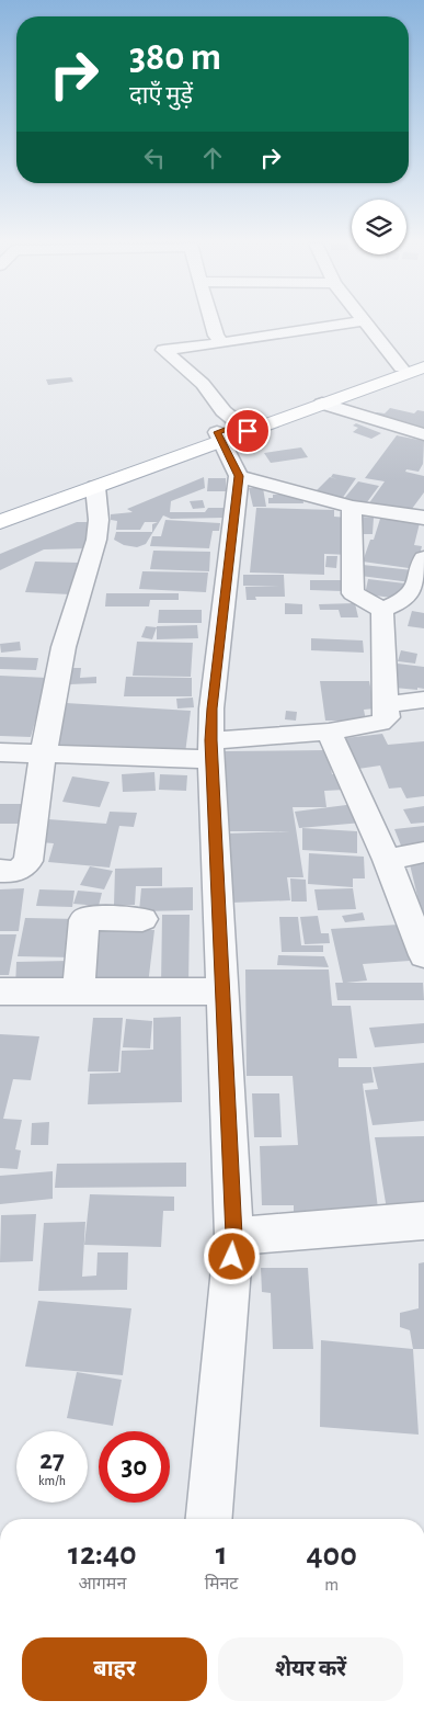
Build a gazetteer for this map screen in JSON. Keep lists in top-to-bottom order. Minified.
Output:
{"page":{"turn":["380 m","दाएँ मुड़ें"],"speed":"27 km/h","limit":"30","eta":["12:40","आगमन","1","मिनट","400","m"],"buttons":["बाहर","शेयर करें"]}}
